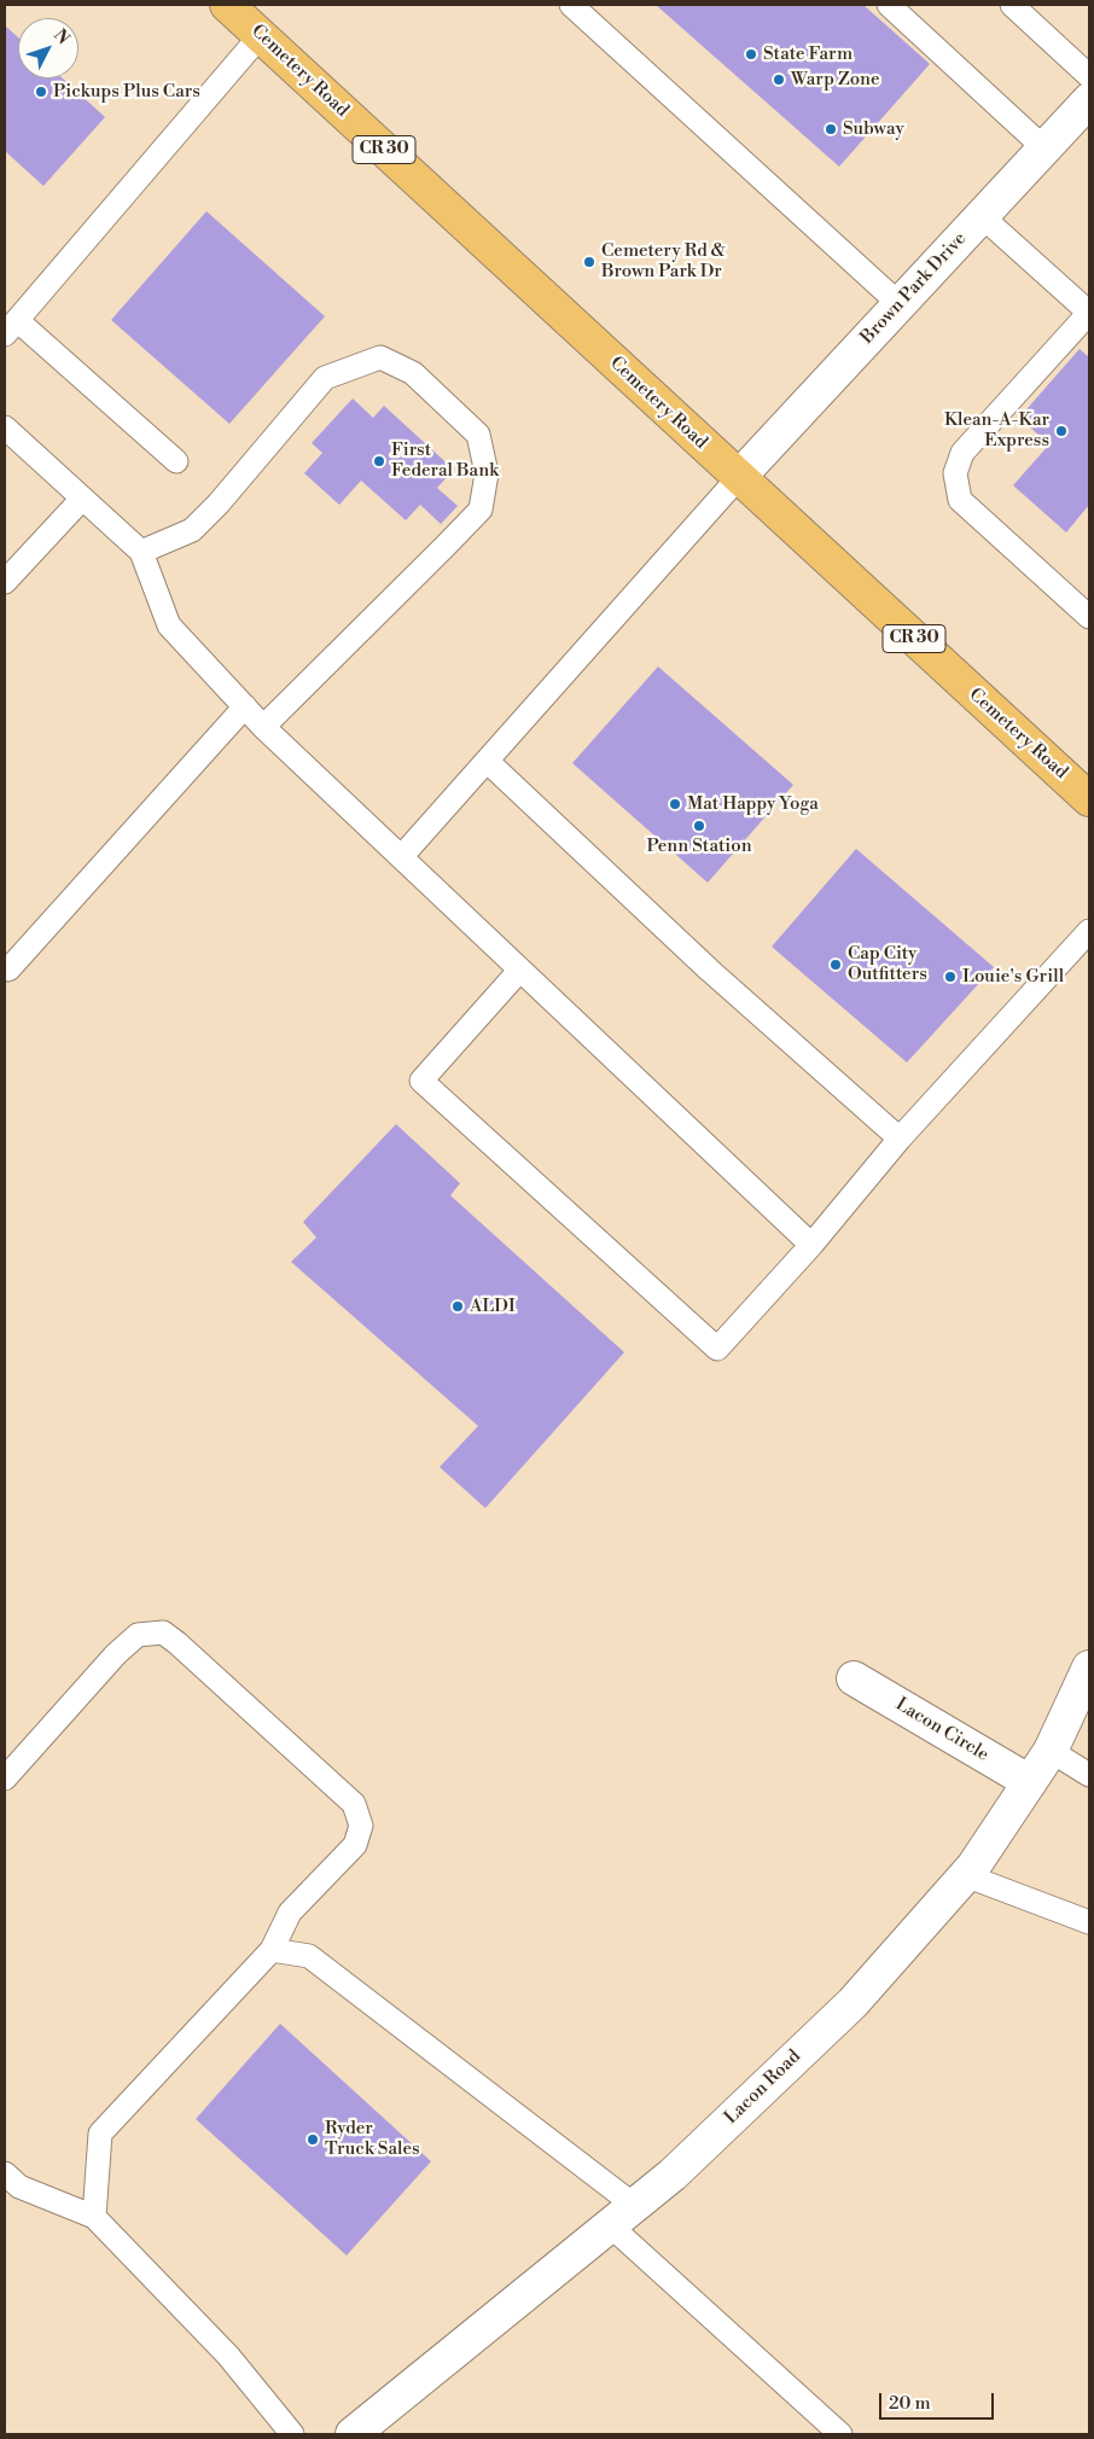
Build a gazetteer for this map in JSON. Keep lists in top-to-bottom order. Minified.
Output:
{"streets":{"main road":["Cemetery Road","CR 30"],"street":["Brown Park Drive","Lacon Circle","Lacon Road"]},"crossings":[["Cemetery Road","Brown Park Drive"],["Lacon Circle","Lacon Road"]],"places":["State Farm","Warp Zone","Pickups Plus Cars","Subway","Cemetery Rd & Brown Park Dr","Klean-A-Kar Express","First Federal Bank","Mat Happy Yoga","Penn Station","Cap City Outfitters","Louie's Grill","ALDI","Ryder Truck Sales"],"scale_bar":"20 m","north":"top right"}
